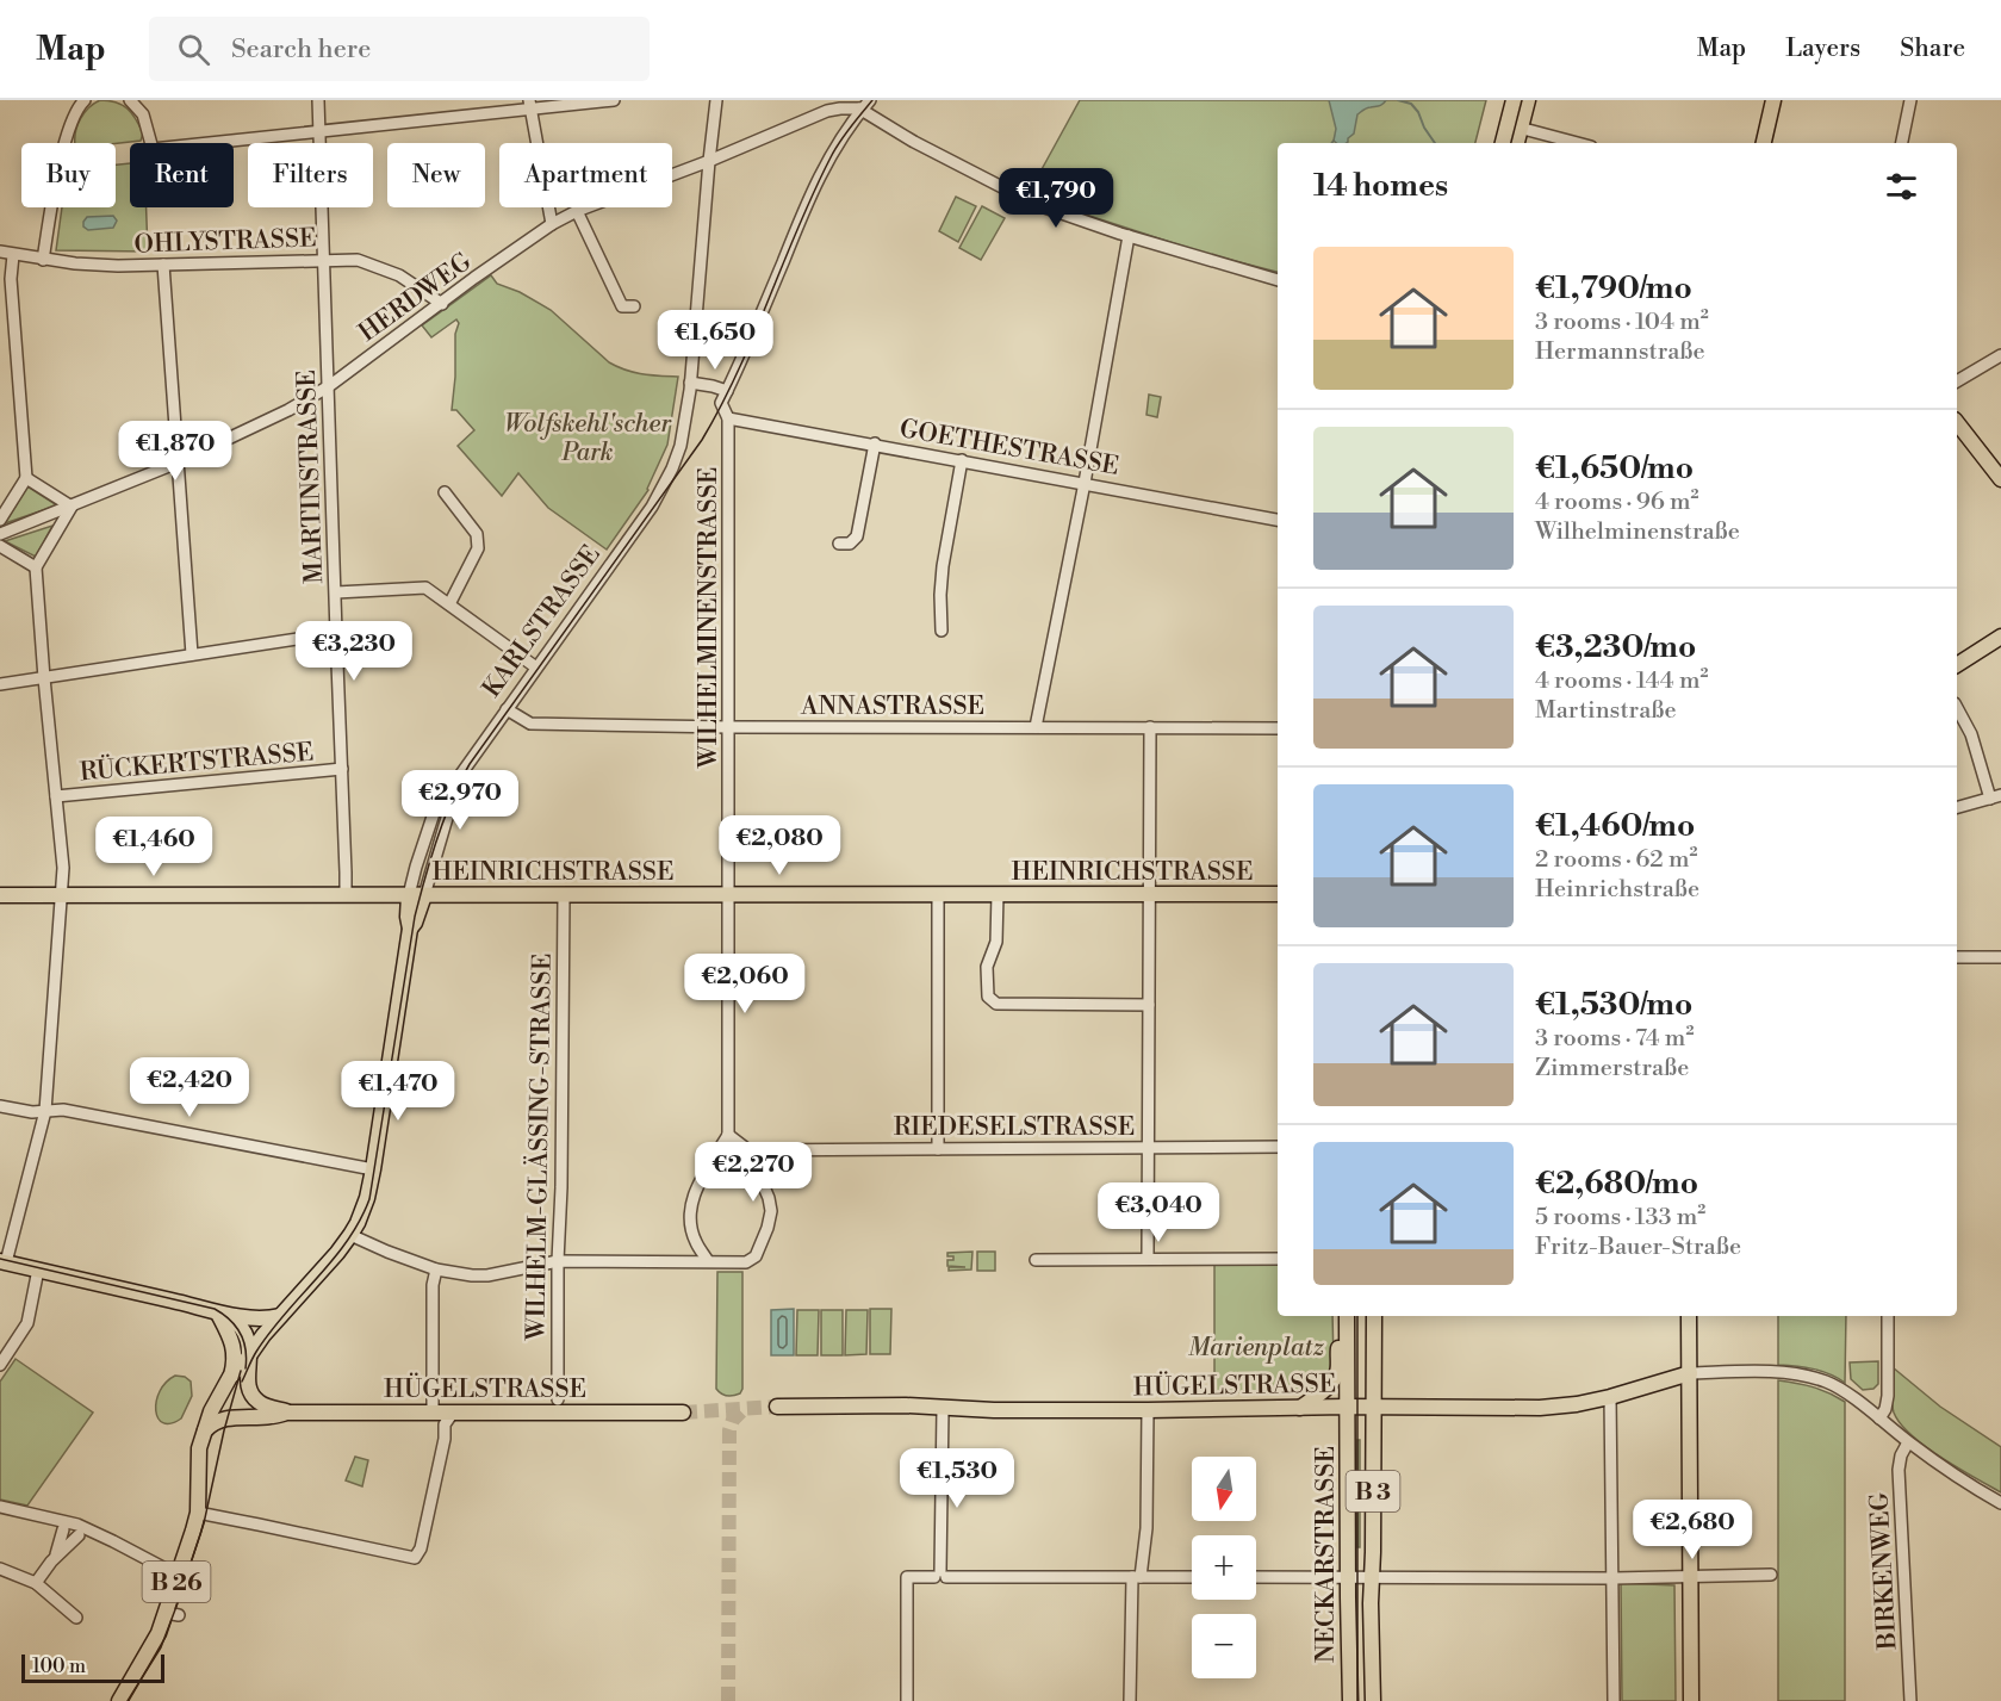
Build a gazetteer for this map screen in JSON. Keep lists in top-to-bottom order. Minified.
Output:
{"streets":{"main road":["KARLSTRASSE","HEINRICHSTRASSE","HÜGELSTRASSE","B 3","NECKARSTRASSE","B 26"],"street":["OHLYSTRASSE","HERDWEG","GOETHESTRASSE","MARTINSTRASSE","WILHELMINENSTRASSE","ANNASTRASSE","RÜCKERTSTRASSE","RIEDESELSTRASSE","WILHELM-GLÄSSING-STRASSE","BIRKENWEG"]},"crossings":[["OHLYSTRASSE","HERDWEG"],["OHLYSTRASSE","MARTINSTRASSE"],["HERDWEG","MARTINSTRASSE"],["HERDWEG","KARLSTRASSE"],["GOETHESTRASSE","WILHELMINENSTRASSE"],["MARTINSTRASSE","RÜCKERTSTRASSE"],["MARTINSTRASSE","HEINRICHSTRASSE"],["WILHELMINENSTRASSE","ANNASTRASSE"],["WILHELMINENSTRASSE","HEINRICHSTRASSE"],["KARLSTRASSE","ANNASTRASSE"],["KARLSTRASSE","HEINRICHSTRASSE"],["KARLSTRASSE","HÜGELSTRASSE"],["KARLSTRASSE","B 26"],["HEINRICHSTRASSE","WILHELM-GLÄSSING-STRASSE"],["HÜGELSTRASSE","B 3"],["HÜGELSTRASSE","NECKARSTRASSE"],["B 3","NECKARSTRASSE"]],"parks":["Wolfskehl'scher Park","Marienplatz"],"scale_bar":"100 m","north":"bottom","page":{"header":"Map","search":"Search here","nav":["Map","Layers","Share"],"chip":["Buy","Rent","Filters","New","Apartment"],"heading":"14 homes","price":["€1,790","€1,650","€1,870","€3,230","€2,970","€2,080","€1,460","€2,060","€2,420","€1,470","€2,270","€3,040","€1,530","€2,680"],"list":[{"name":"€1,790/mo","note":"3 rooms · 104 m² · Hermannstraße"},{"name":"€1,650/mo","note":"4 rooms · 96 m² · Wilhelminenstraße"},{"name":"€3,230/mo","note":"4 rooms · 144 m² · Martinstraße"},{"name":"€1,460/mo","note":"2 rooms · 62 m² · Heinrichstraße"},{"name":"€1,530/mo","note":"3 rooms · 74 m² · Zimmerstraße"},{"name":"€2,680/mo","note":"5 rooms · 133 m² · Fritz-Bauer-Straße"}],"map_buttons":["+","−"],"scale":"100 m"}}
